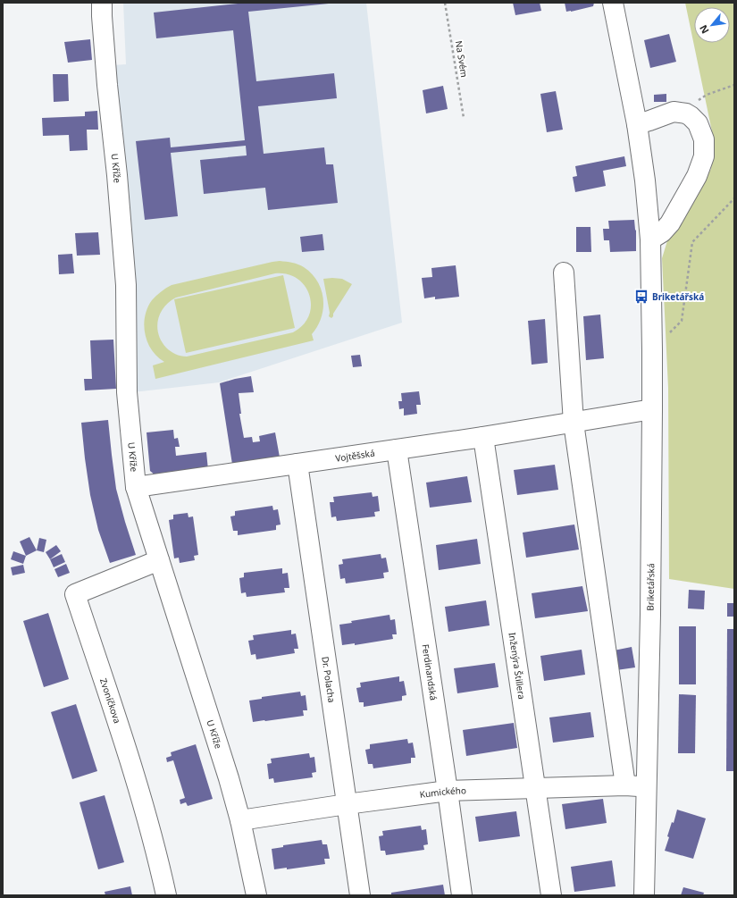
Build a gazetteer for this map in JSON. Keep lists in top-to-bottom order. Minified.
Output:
{"streets":{"street":["U Kříže","Vojtěšská","Briketářská","Inženýra Štillera","Ferdinandská","Dr. Polacha","Zvoníčkova","Kumického"],"path":["Na Svém"]},"crossings":[["U Kříže","Vojtěšská"],["U Kříže","Zvoníčkova"],["U Kříže","Kumického"],["Vojtěšská","Briketářská"],["Vojtěšská","Inženýra Štillera"],["Vojtěšská","Ferdinandská"],["Vojtěšská","Dr. Polacha"],["Briketářská","Kumického"],["Inženýra Štillera","Kumického"],["Ferdinandská","Kumického"],["Dr. Polacha","Kumického"]],"places":{"bus stop":["Briketářská"]},"north":"bottom left"}
